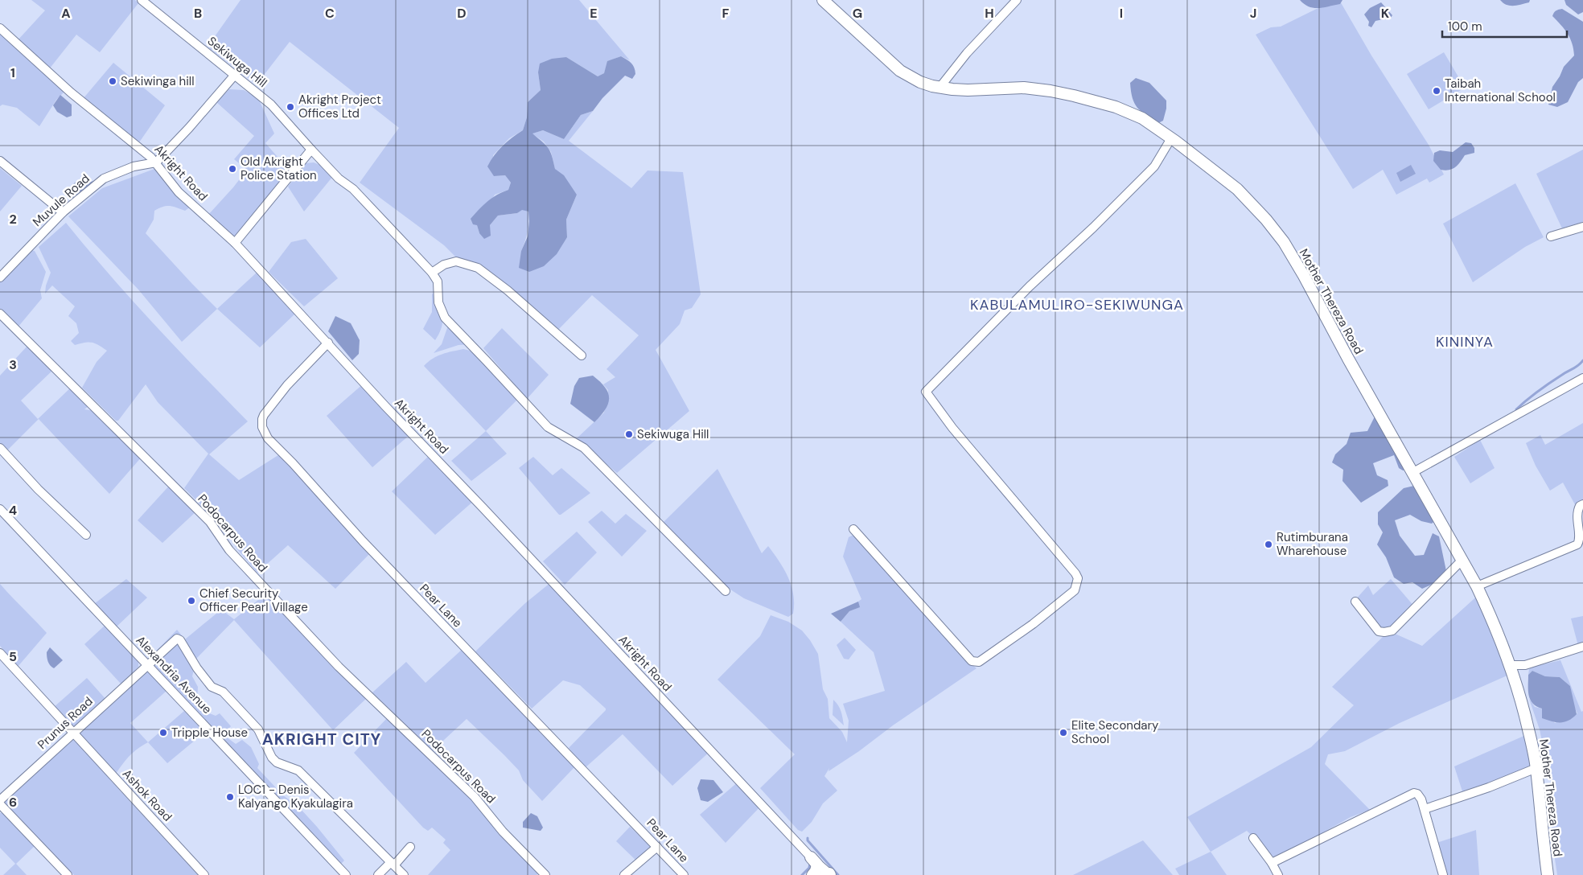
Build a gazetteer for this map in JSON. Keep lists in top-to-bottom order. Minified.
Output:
{"streets":{"street":["Sekiwuga Hill","Akright Road","Muvule Road","Mother Thereza Road","Podocarpus Road","Pear Lane","Alexandria Avenue","Prunus Road","Ashok Road"]},"crossings":[["Akright Road","Muvule Road"],["Akright Road","Pear Lane"],["Alexandria Avenue","Prunus Road"],["Prunus Road","Ashok Road"]],"districts":["KABULAMULIRO-SEKIWUNGA","KININYA","AKRIGHT CITY"],"places":["Sekiwinga hill","Taibah International School","Akright Project Offices Ltd","Old Akright Police Station","Sekiwuga Hill","Rutimburana Wharehouse","Chief Security Officer Pearl Village","Tripple House","Elite Secondary School","LOC1 - Denis Kalyango Kyakulagira"],"scale_bar":"100 m","grid":{"columns":["A","B","C","D","E","F","G","H","I","J","K"],"rows":["1","2","3","4","5","6"]}}
